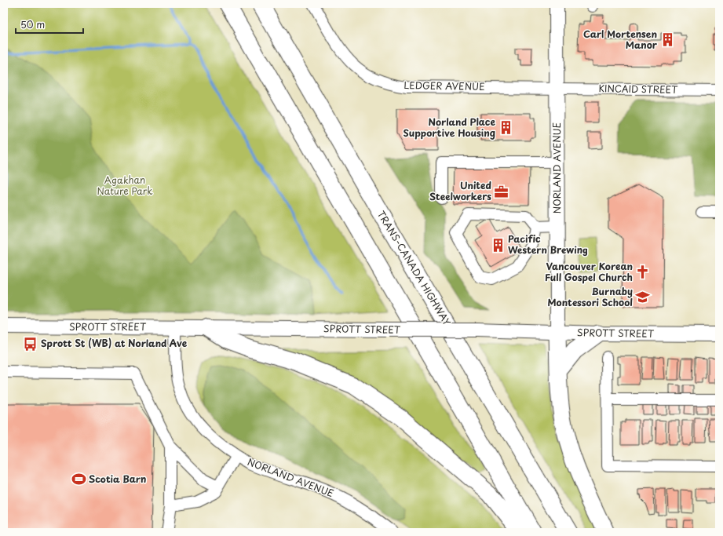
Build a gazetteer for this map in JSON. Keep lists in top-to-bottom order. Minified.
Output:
{"streets":{"highway":["TRANS-CANADA HIGHWAY"],"main road":["NORLAND AVENUE","SPROTT STREET"],"street":["LEDGER AVENUE","KINCAID STREET"]},"crossings":[["LEDGER AVENUE","KINCAID STREET"],["LEDGER AVENUE","NORLAND AVENUE"],["KINCAID STREET","NORLAND AVENUE"],["NORLAND AVENUE","SPROTT STREET"]],"parks":["Agakhan Nature Park"],"places":{"building":["Carl Mortensen Manor","Norland Place Supportive Housing","Pacific Western Brewing"],"office":["United Steelworkers"],"church":["Vancouver Korean Full Gospel Church"],"school or university":["Burnaby Montessori School"],"bus stop":["Sprott St (WB) at Norland Ave"],"sports":["Scotia Barn"]},"scale_bar":"50 m"}
